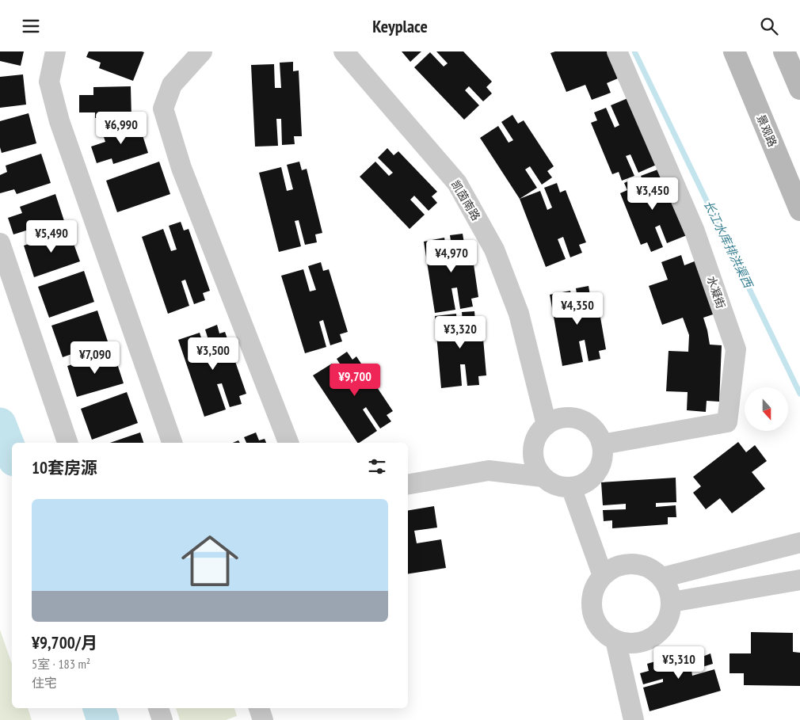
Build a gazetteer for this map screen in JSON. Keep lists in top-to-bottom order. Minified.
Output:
{"streets":{"main road":["景观路"],"street":["凯茵南路","水凝街"]},"crossings":[["凯茵南路","水凝街"]],"water":["长江水库排洪渠西"],"north":"bottom","page":{"header":"Keyplace","price":["¥6,990","¥3,450","¥5,490","¥4,970","¥4,350","¥3,320","¥3,500","¥7,090","¥9,700","¥5,310"],"heading":"10套房源","list":[{"name":"¥9,700/月","note":"5室 · 183 m² · 住宅"}]}}
